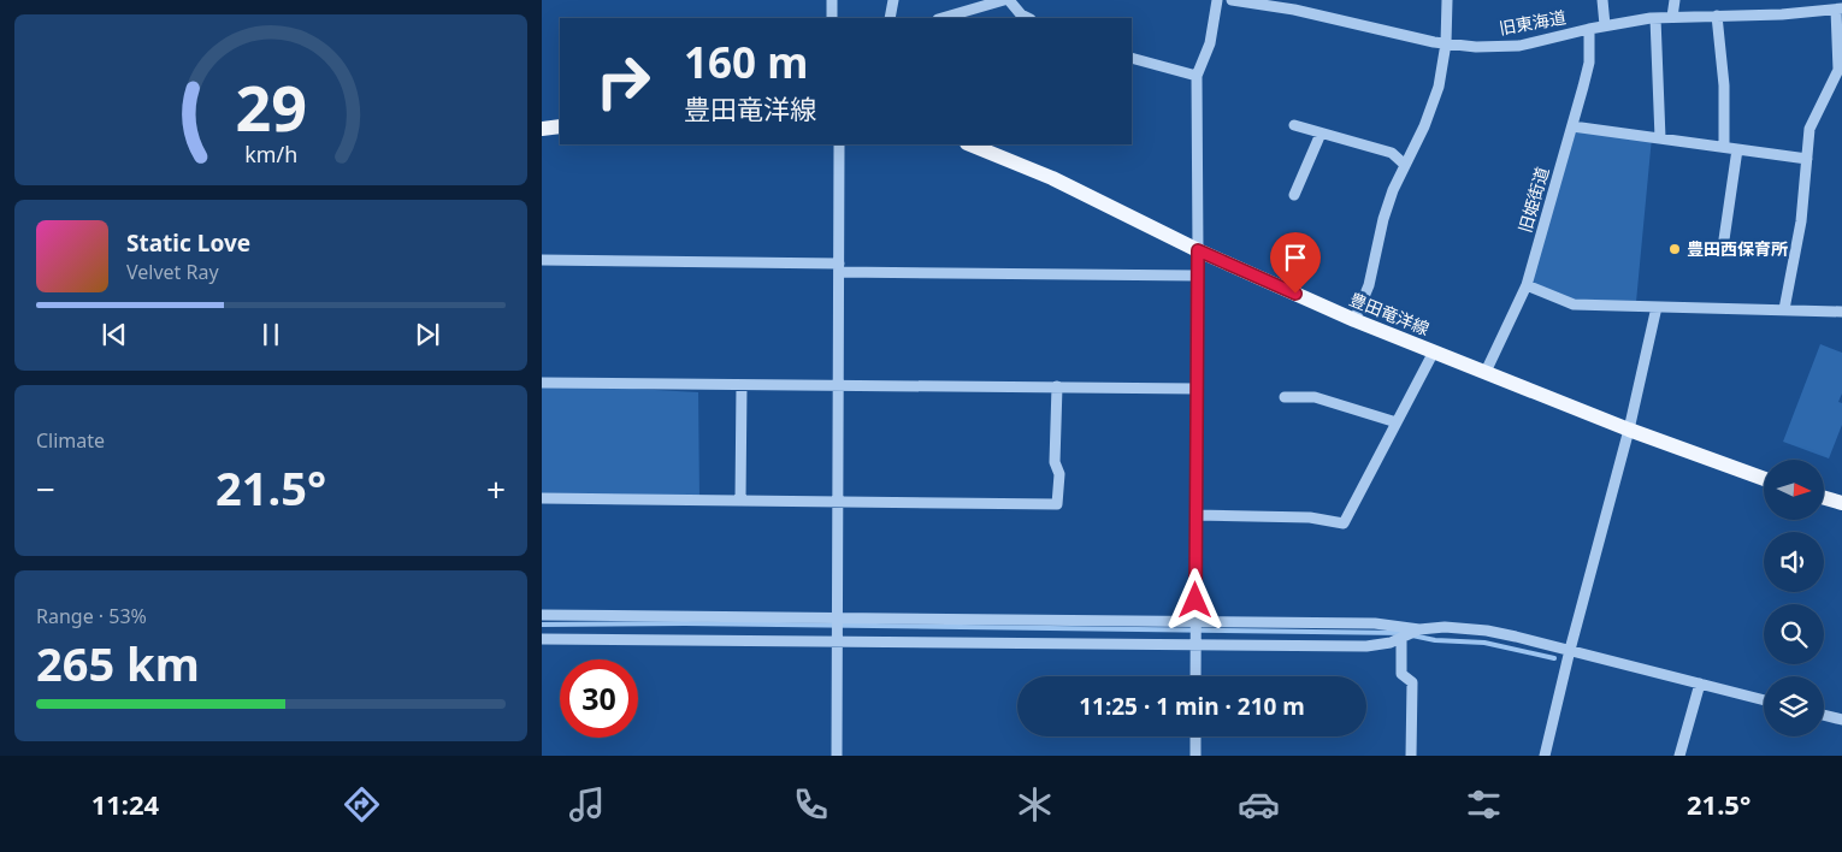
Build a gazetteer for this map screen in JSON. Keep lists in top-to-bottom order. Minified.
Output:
{"streets":{"main road":["豊田竜洋線"],"street":["旧東海道","旧姫街道"]},"crossings":[["旧東海道","旧姫街道"],["旧姫街道","豊田竜洋線"]],"places":["豊田西保育所"],"north":"right","page":{"turn":["160 m","豊田竜洋線"],"song":["Static Love","Velvet Ray"],"tile":["Climate",["Range · 53%","265 km"]],"heat":["−","21.5°","+"],"limit":"30","trip":"11:25 · 1 min · 210 m","tabs":["11:24","21.5°"],"gauge":["29","km/h"]}}
